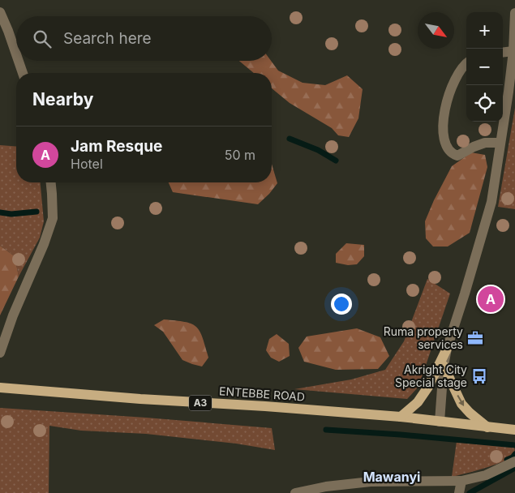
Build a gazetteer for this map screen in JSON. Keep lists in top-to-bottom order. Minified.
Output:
{"streets":{"main road":["ENTEBBE ROAD","A3"]},"crossings":[["ENTEBBE ROAD","A3"]],"districts":["Mawanyi"],"places":{"office":["Ruma property services"],"bus stop":["Akright City Special stage"]},"north":"bottom right","page":{"map_buttons":["+","−"],"search":"Search here","heading":"Nearby","list":[{"mark":"A","name":"Jam Resque","note":"Hotel","value":"50 m"}],"pins":"A"}}
